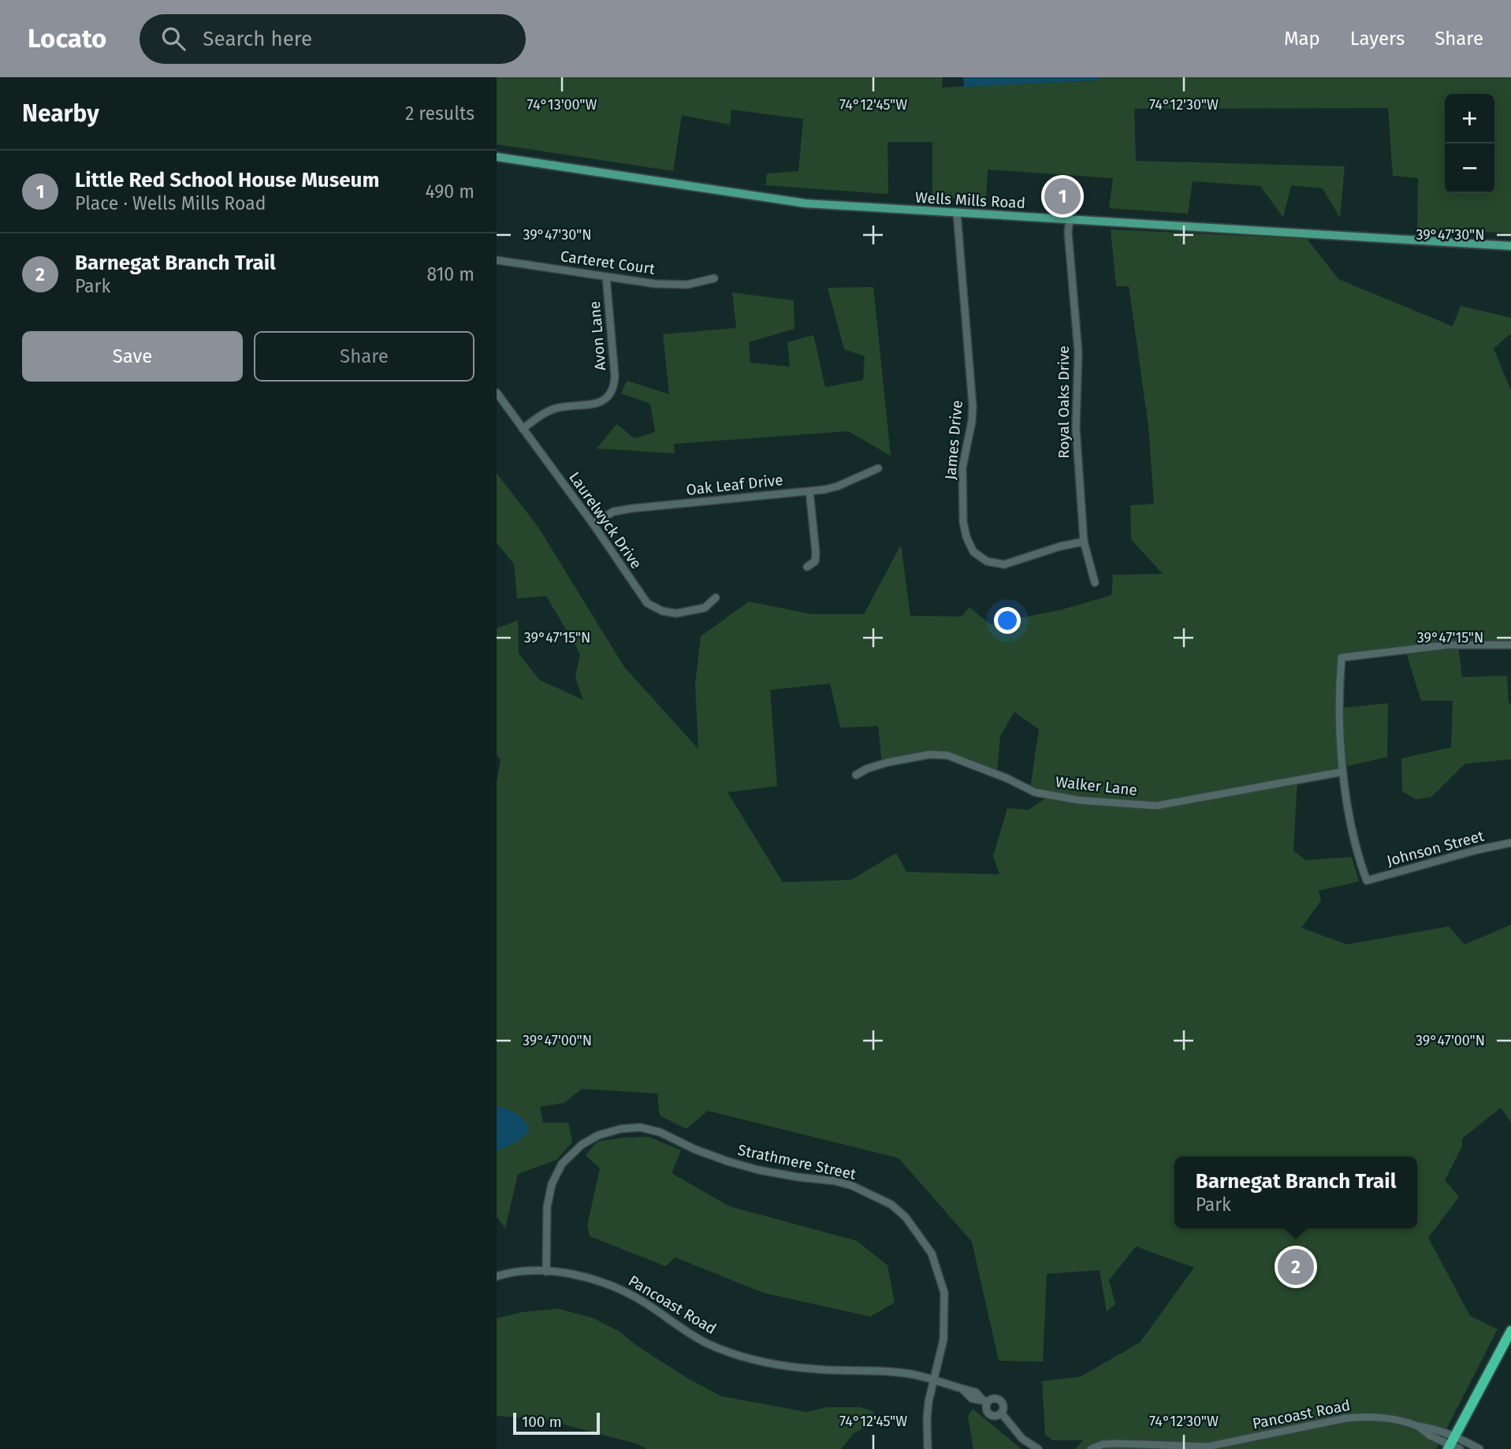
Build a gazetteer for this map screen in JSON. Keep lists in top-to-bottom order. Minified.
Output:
{"streets":{"main road":["Wells Mills Road"],"street":["Carteret Court","Avon Lane","Royal Oaks Drive","James Drive","Oak Leaf Drive","Laurelwyck Drive","Walker Lane","Johnson Street","Strathmere Street","Pancoast Road"]},"crossings":[["Wells Mills Road","Royal Oaks Drive"],["Wells Mills Road","James Drive"],["Carteret Court","Avon Lane"],["Avon Lane","Laurelwyck Drive"],["Royal Oaks Drive","James Drive"],["Oak Leaf Drive","Laurelwyck Drive"],["Walker Lane","Johnson Street"],["Strathmere Street","Pancoast Road"]],"scale_bar":"100 m","page":{"header":"Locato","search":"Search here","nav":["Map","Layers","Share"],"heading":["Nearby","2 results"],"map_buttons":["+","−"],"list":[{"mark":"1","name":"Little Red School House Museum","note":"Place · Wells Mills Road","value":"490 m"},{"mark":"2","name":"Barnegat Branch Trail","note":"Park","value":"810 m"}],"pins":["1","2"],"buttons":["Save","Share"],"popup":["Barnegat Branch Trail","Park"],"scale":"100 m"},"coordinates":["74°13'00\"W","74°12'45\"W","74°12'30\"W","39°47'30\"N","39°47'15\"N","39°47'00\"N"]}
